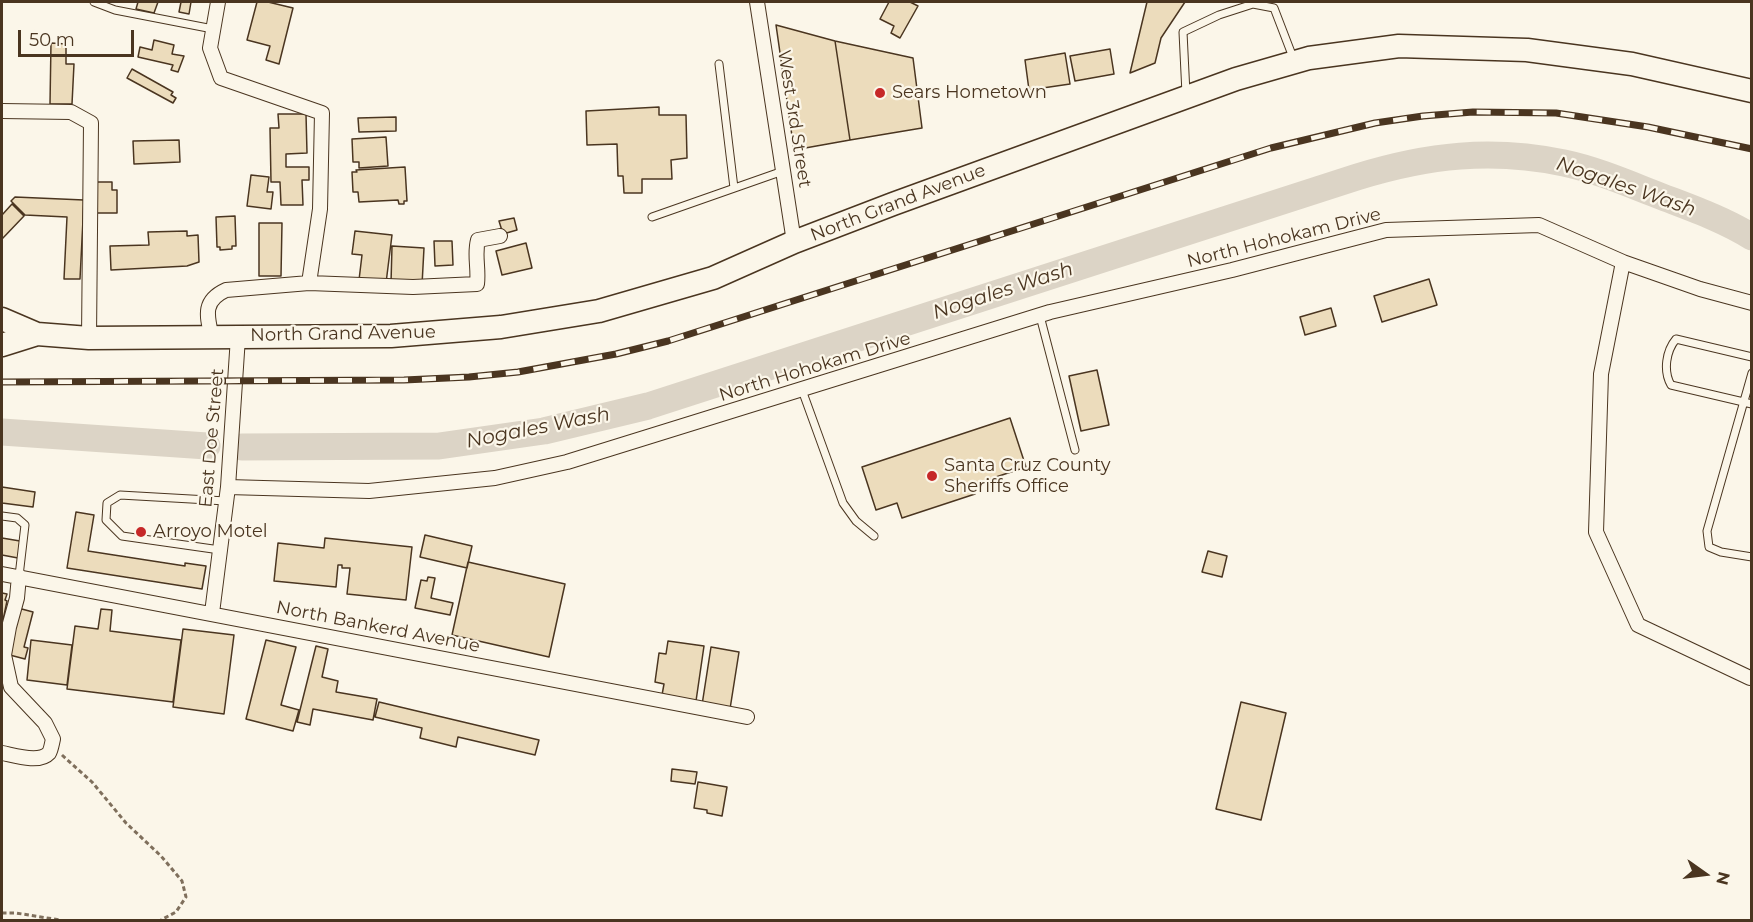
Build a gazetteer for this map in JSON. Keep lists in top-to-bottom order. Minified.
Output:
{"streets":{"main road":["North Grand Avenue"],"street":["West 3rd Street","North Hohokam Drive","East Doe Street","North Bankerd Avenue"]},"crossings":[["West 3rd Street","North Grand Avenue"],["North Grand Avenue","East Doe Street"],["North Hohokam Drive","East Doe Street"],["East Doe Street","North Bankerd Avenue"]],"water":["Nogales Wash"],"places":["Sears Hometown","Santa Cruz County Sheriffs Office","Arroyo Motel"],"scale_bar":"50 m","north":"right"}
